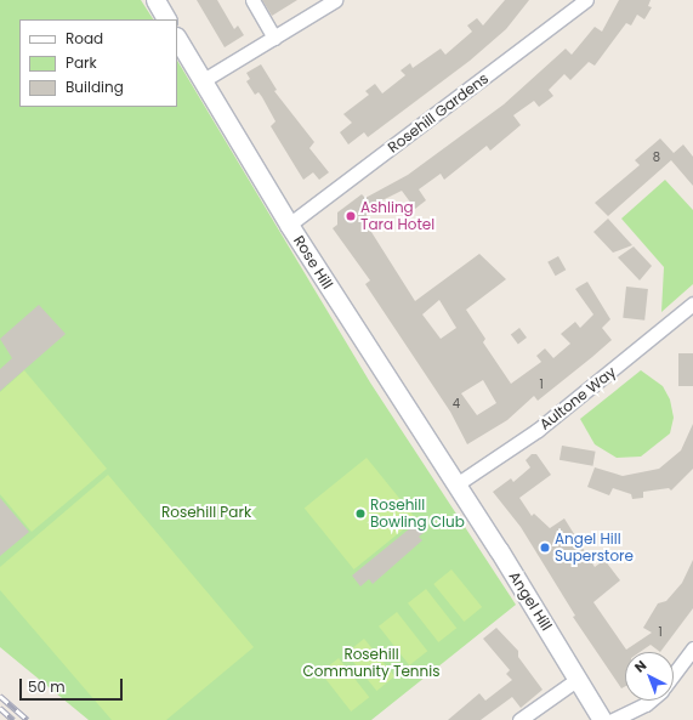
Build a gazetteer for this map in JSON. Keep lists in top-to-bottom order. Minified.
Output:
{"streets":{"main road":["Rose Hill","Angel Hill"],"street":["Rosehill Gardens","Aultone Way"]},"crossings":[["Rosehill Gardens","Rose Hill"],["Rose Hill","Aultone Way"],["Rose Hill","Angel Hill"],["Aultone Way","Angel Hill"]],"parks":["Rosehill Park","Rosehill Community Tennis"],"places":["Ashling Tara Hotel","Rosehill Bowling Club","Angel Hill Superstore"],"house_numbers":["8","1","4","1"],"legend":["Road","Park","Building"],"scale_bar":"50 m","north":"top left"}
